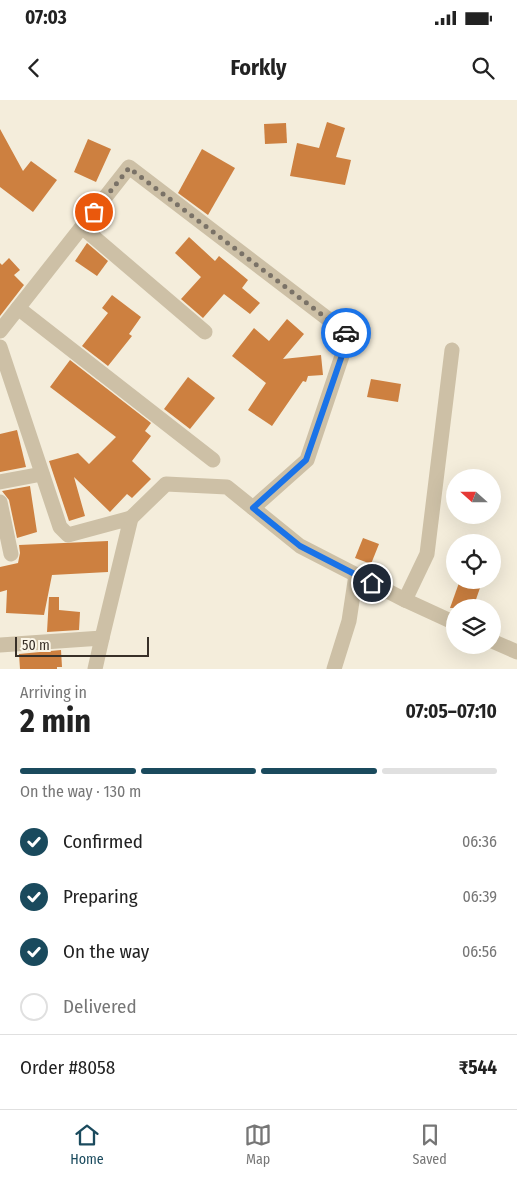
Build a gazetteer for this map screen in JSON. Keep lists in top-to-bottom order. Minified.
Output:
{"scale_bar":"50 m","north":"left","page":{"status":"07:03","header":"Forkly","scale":"50 m","heading":["2 min","Arriving in","07:05–07:10"],"panel":["Order #8058","₹544"],"bar":"On the way · 130 m","list":[["Confirmed","06:36"],["Preparing","06:39"],["On the way","06:56"],"Delivered"],"tabs":["Home","Map","Saved"]}}
